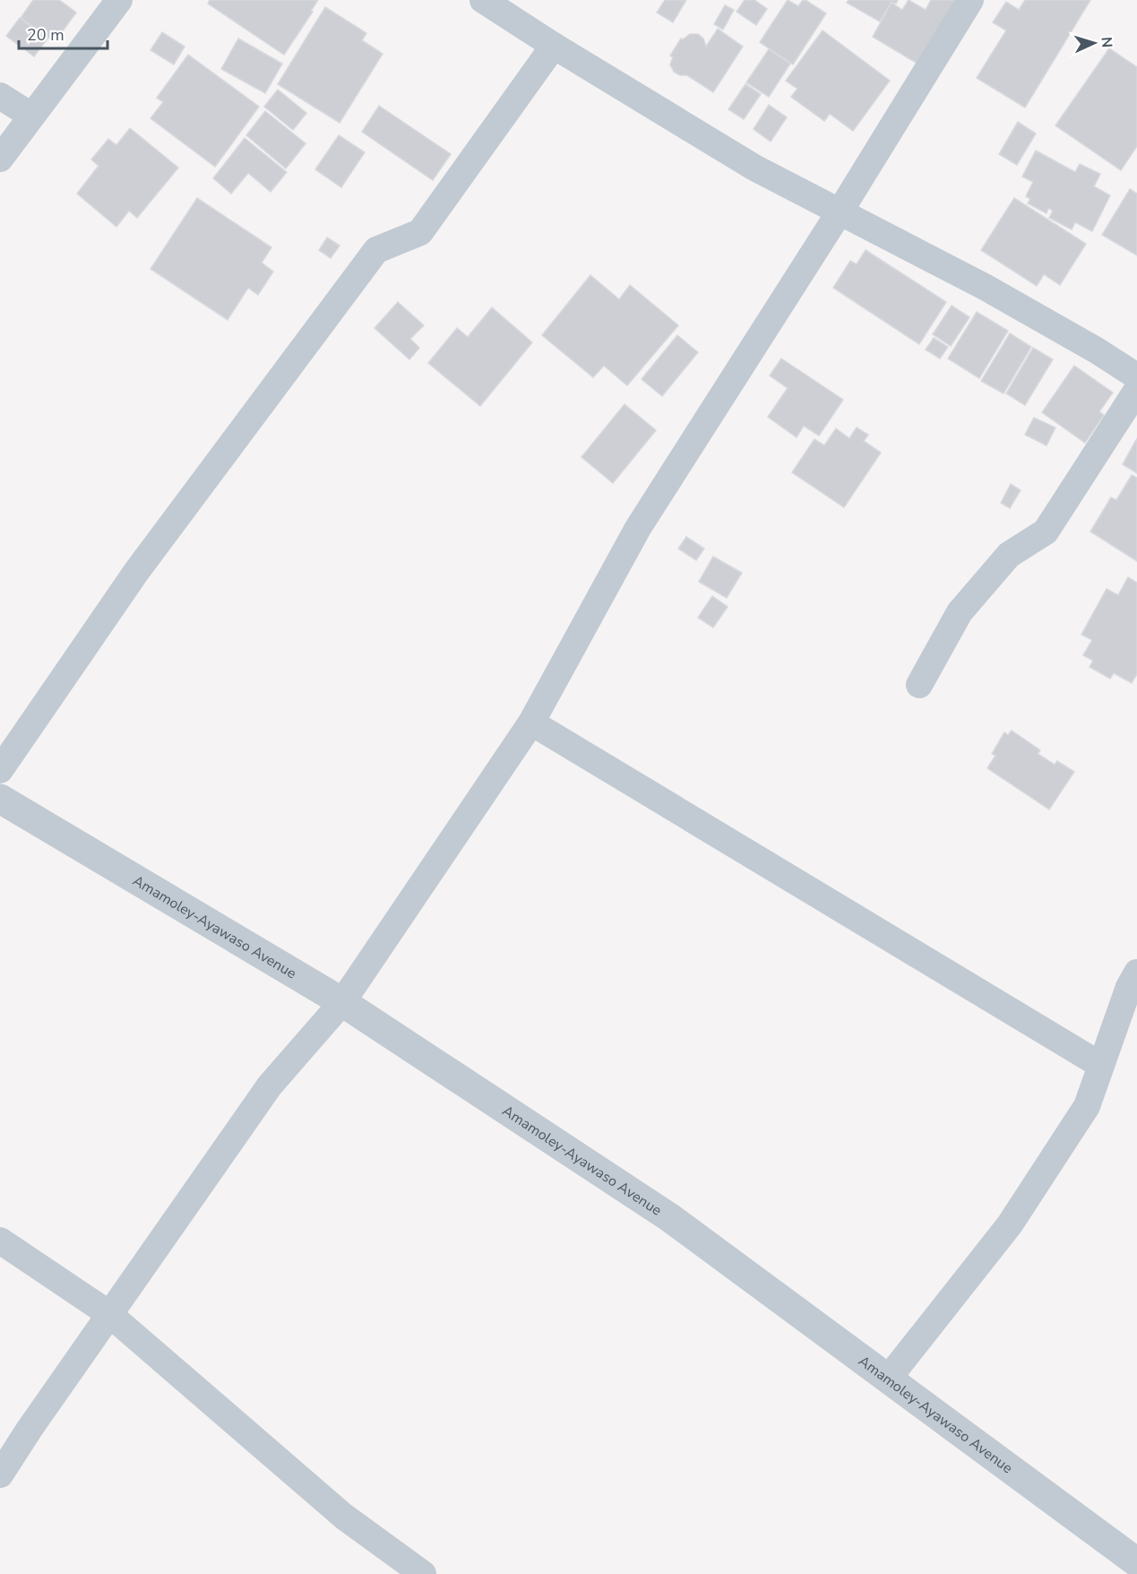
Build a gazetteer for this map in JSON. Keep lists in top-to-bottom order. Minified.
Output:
{"streets":{"street":["Amamoley-Ayawaso Avenue"]},"scale_bar":"20 m","north":"right"}
